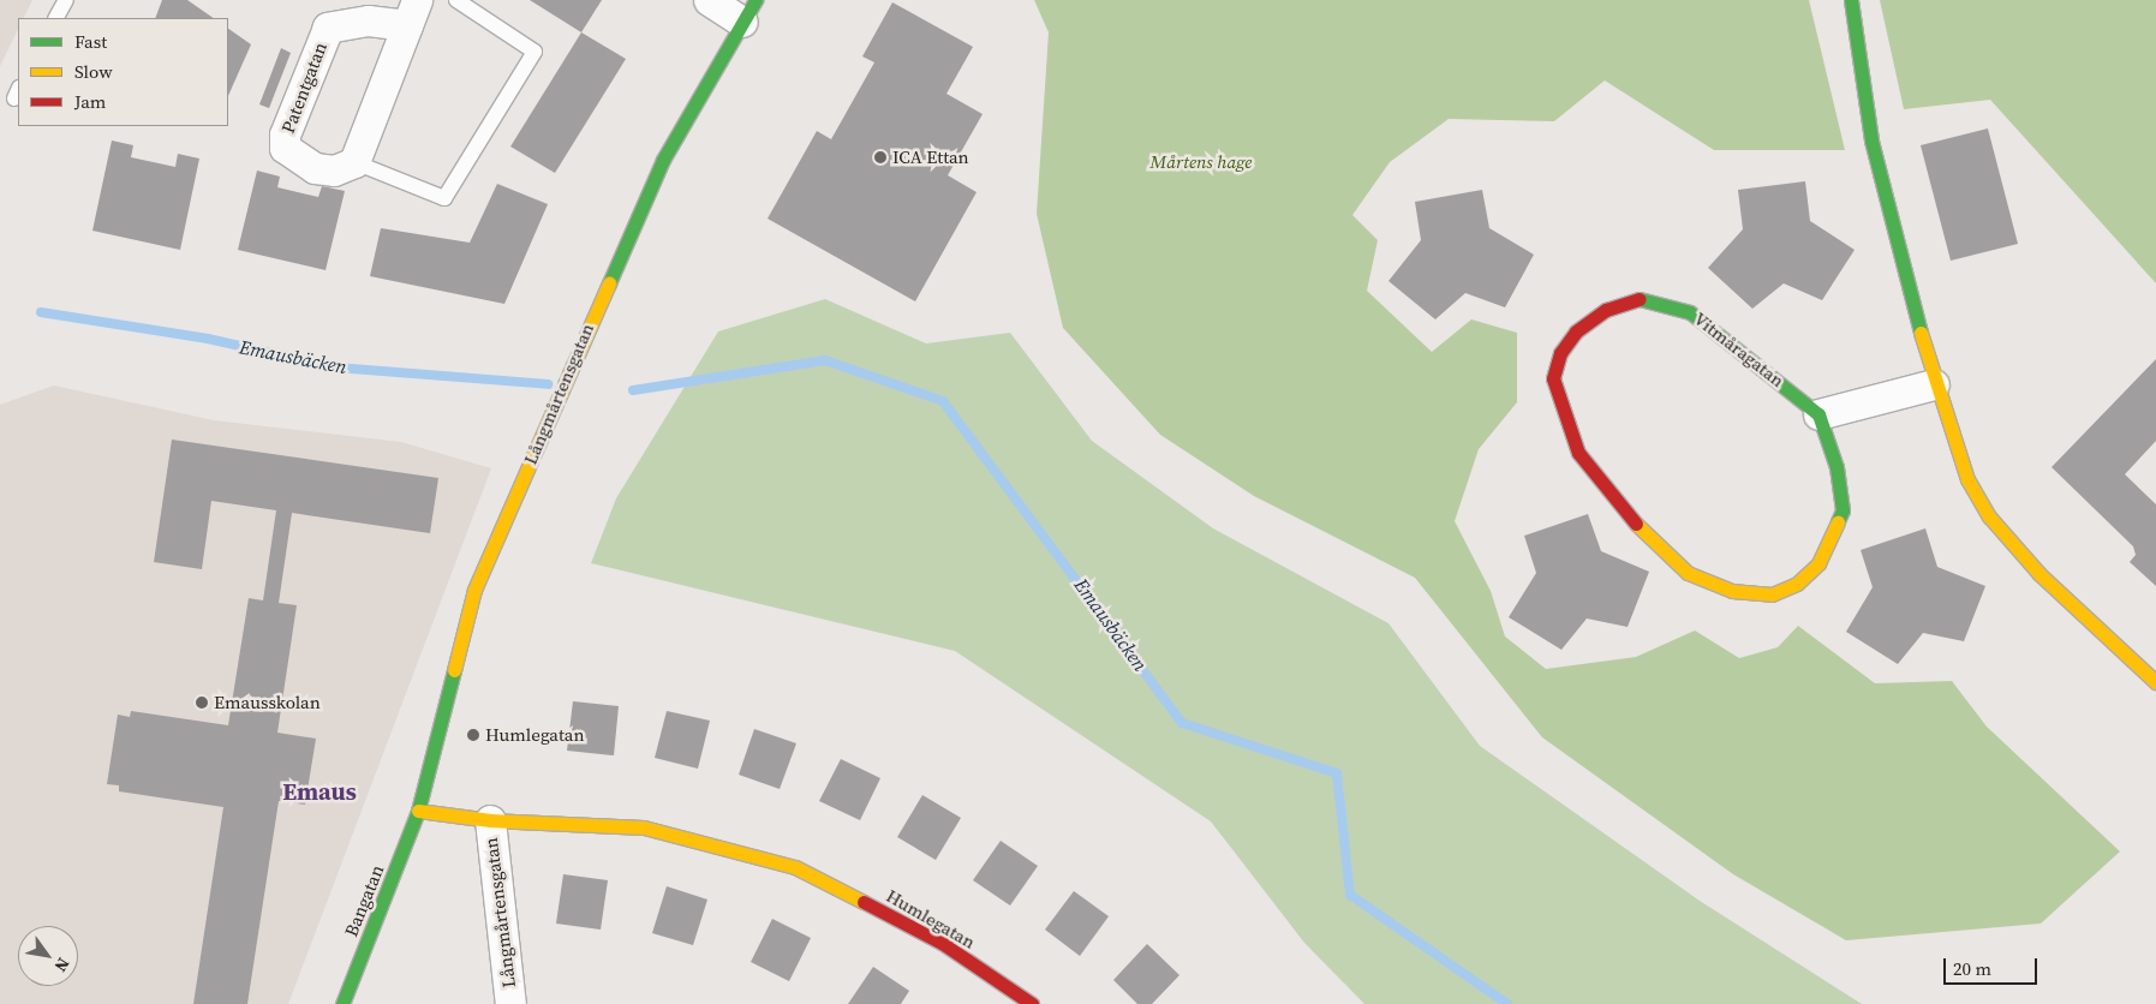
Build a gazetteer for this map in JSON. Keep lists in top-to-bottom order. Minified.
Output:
{"streets":{"street":["Patentgatan","Vitmåragatan","Långmårtensgatan","Bangatan","Humlegatan"]},"crossings":[["Långmårtensgatan","Bangatan"],["Långmårtensgatan","Humlegatan"],["Bangatan","Humlegatan"]],"districts":["Emaus"],"water":["Emausbäcken"],"parks":["Mårtens hage"],"places":["ICA Ettan","Emausskolan","Humlegatan"],"legend":["Fast","Slow","Jam"],"scale_bar":"20 m","north":"bottom right"}
